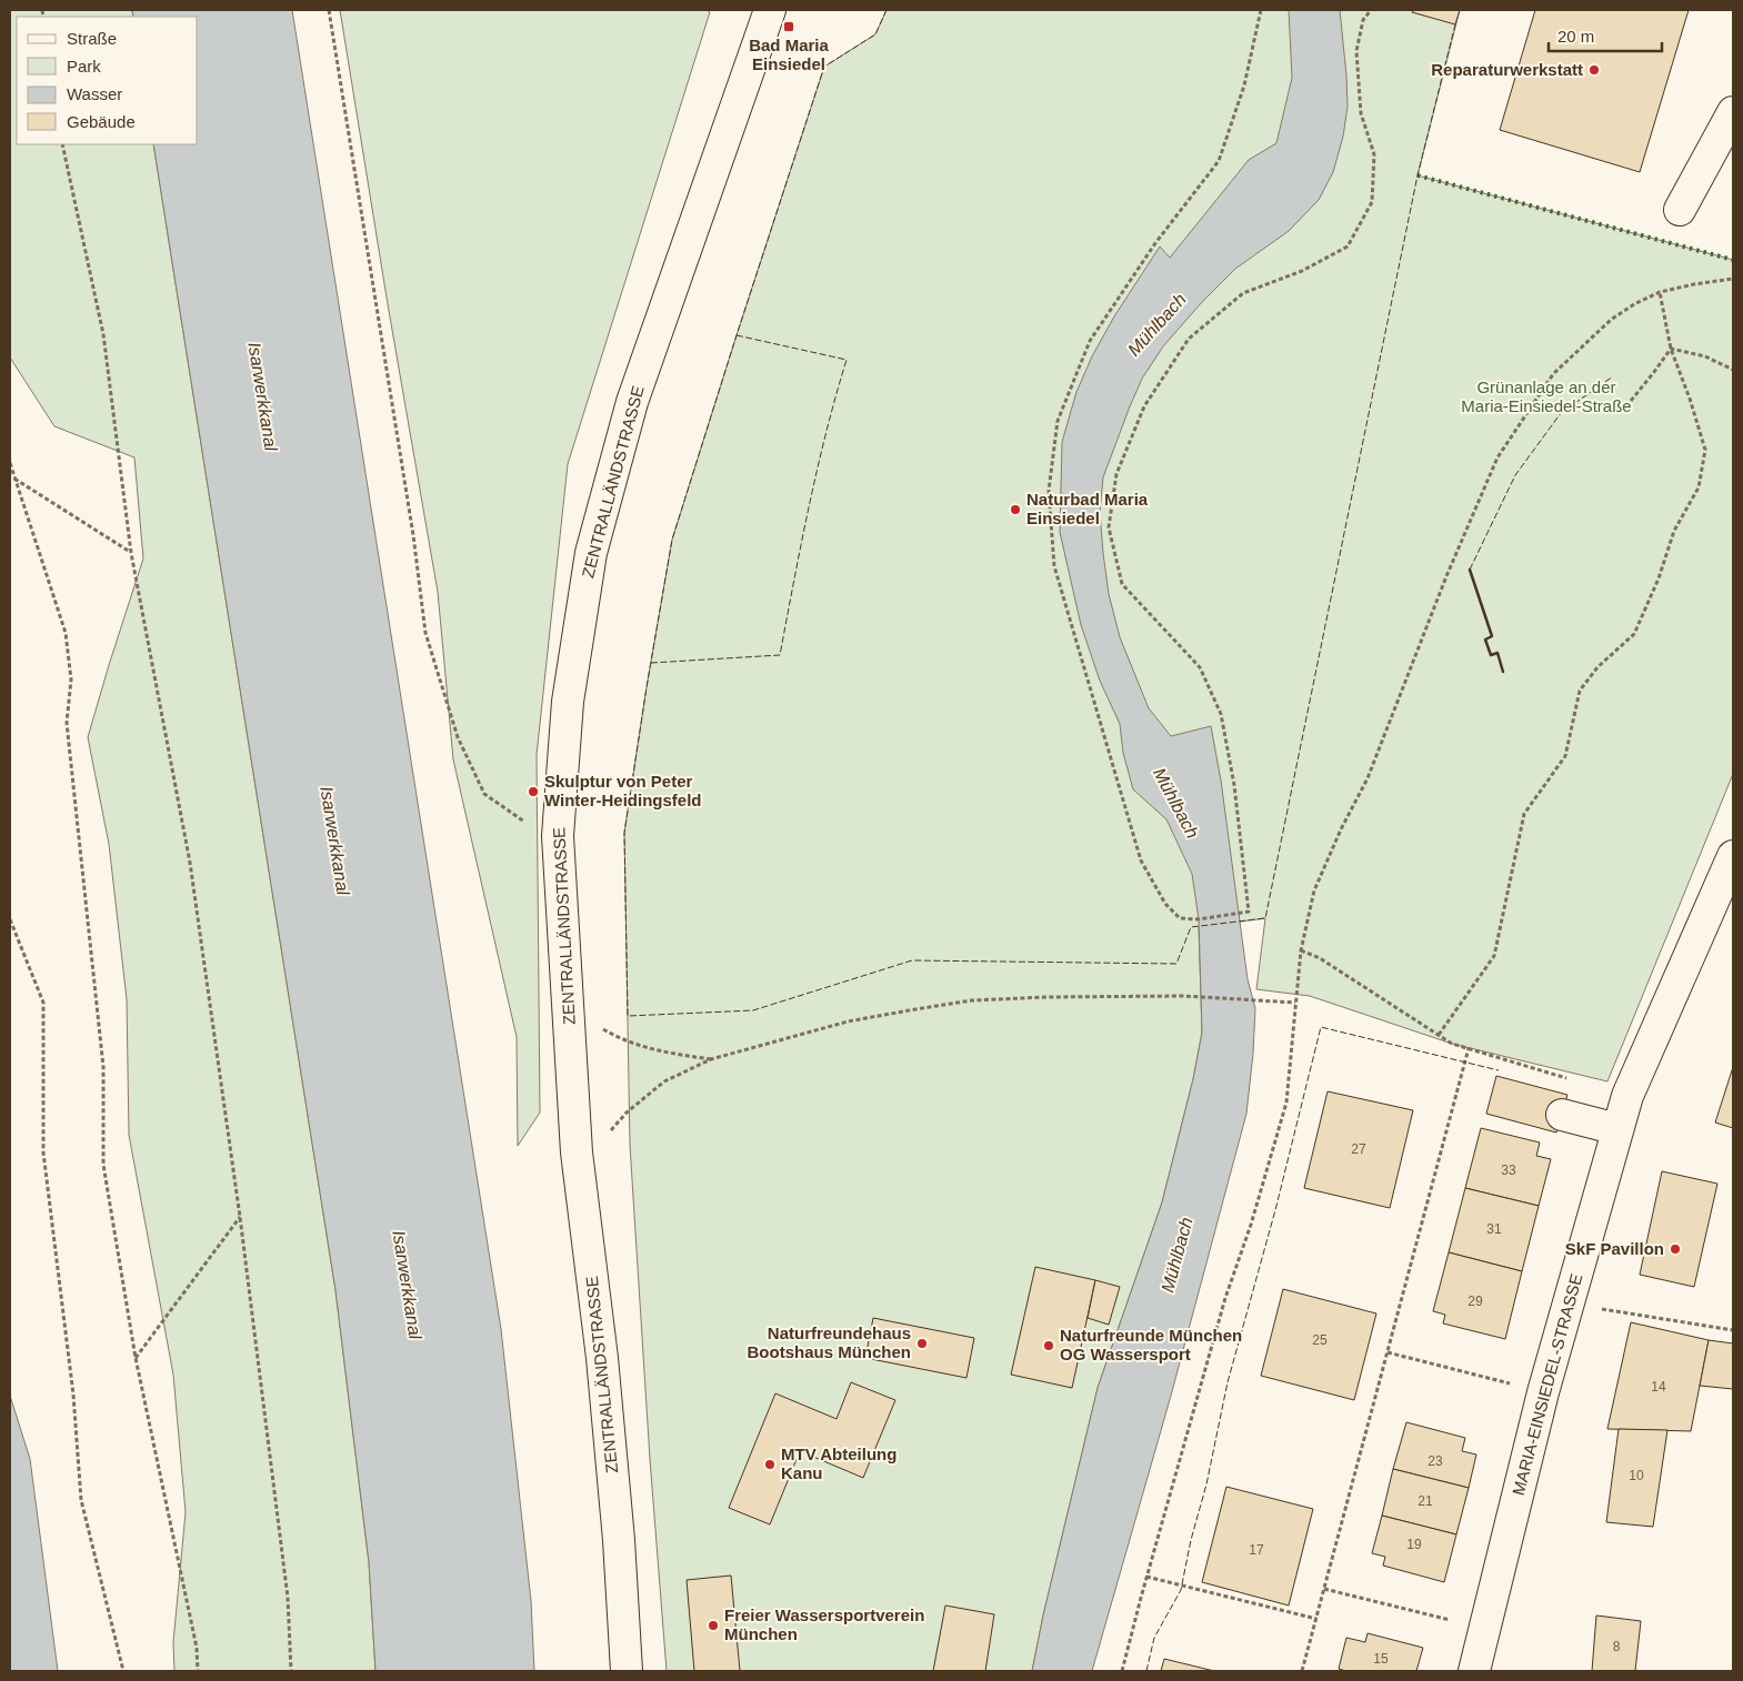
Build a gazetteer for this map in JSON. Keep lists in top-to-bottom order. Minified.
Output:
{"streets":{"street":["ZENTRALLÄNDSTRASSE","MARIA-EINSIEDEL-STRASSE"]},"water":["Mühlbach","Isarwerkkanal"],"parks":["Grünanlage an der Maria-Einsiedel-Straße"],"places":{"transit":["Bad Maria Einsiedel"],"other":["Reparaturwerkstatt","Naturbad Maria Einsiedel","Skulptur von Peter Winter-Heidingsfeld","SkF Pavillon","Naturfreundehaus Bootshaus München","Naturfreunde München OG Wassersport","MTV Abteilung Kanu","Freier Wassersportverein München"]},"house_numbers":["27","33","31","29","25","14","23","10","21","19","17","8","15"],"legend":["Straße","Park","Wasser","Gebäude"],"scale_bar":"20 m"}
